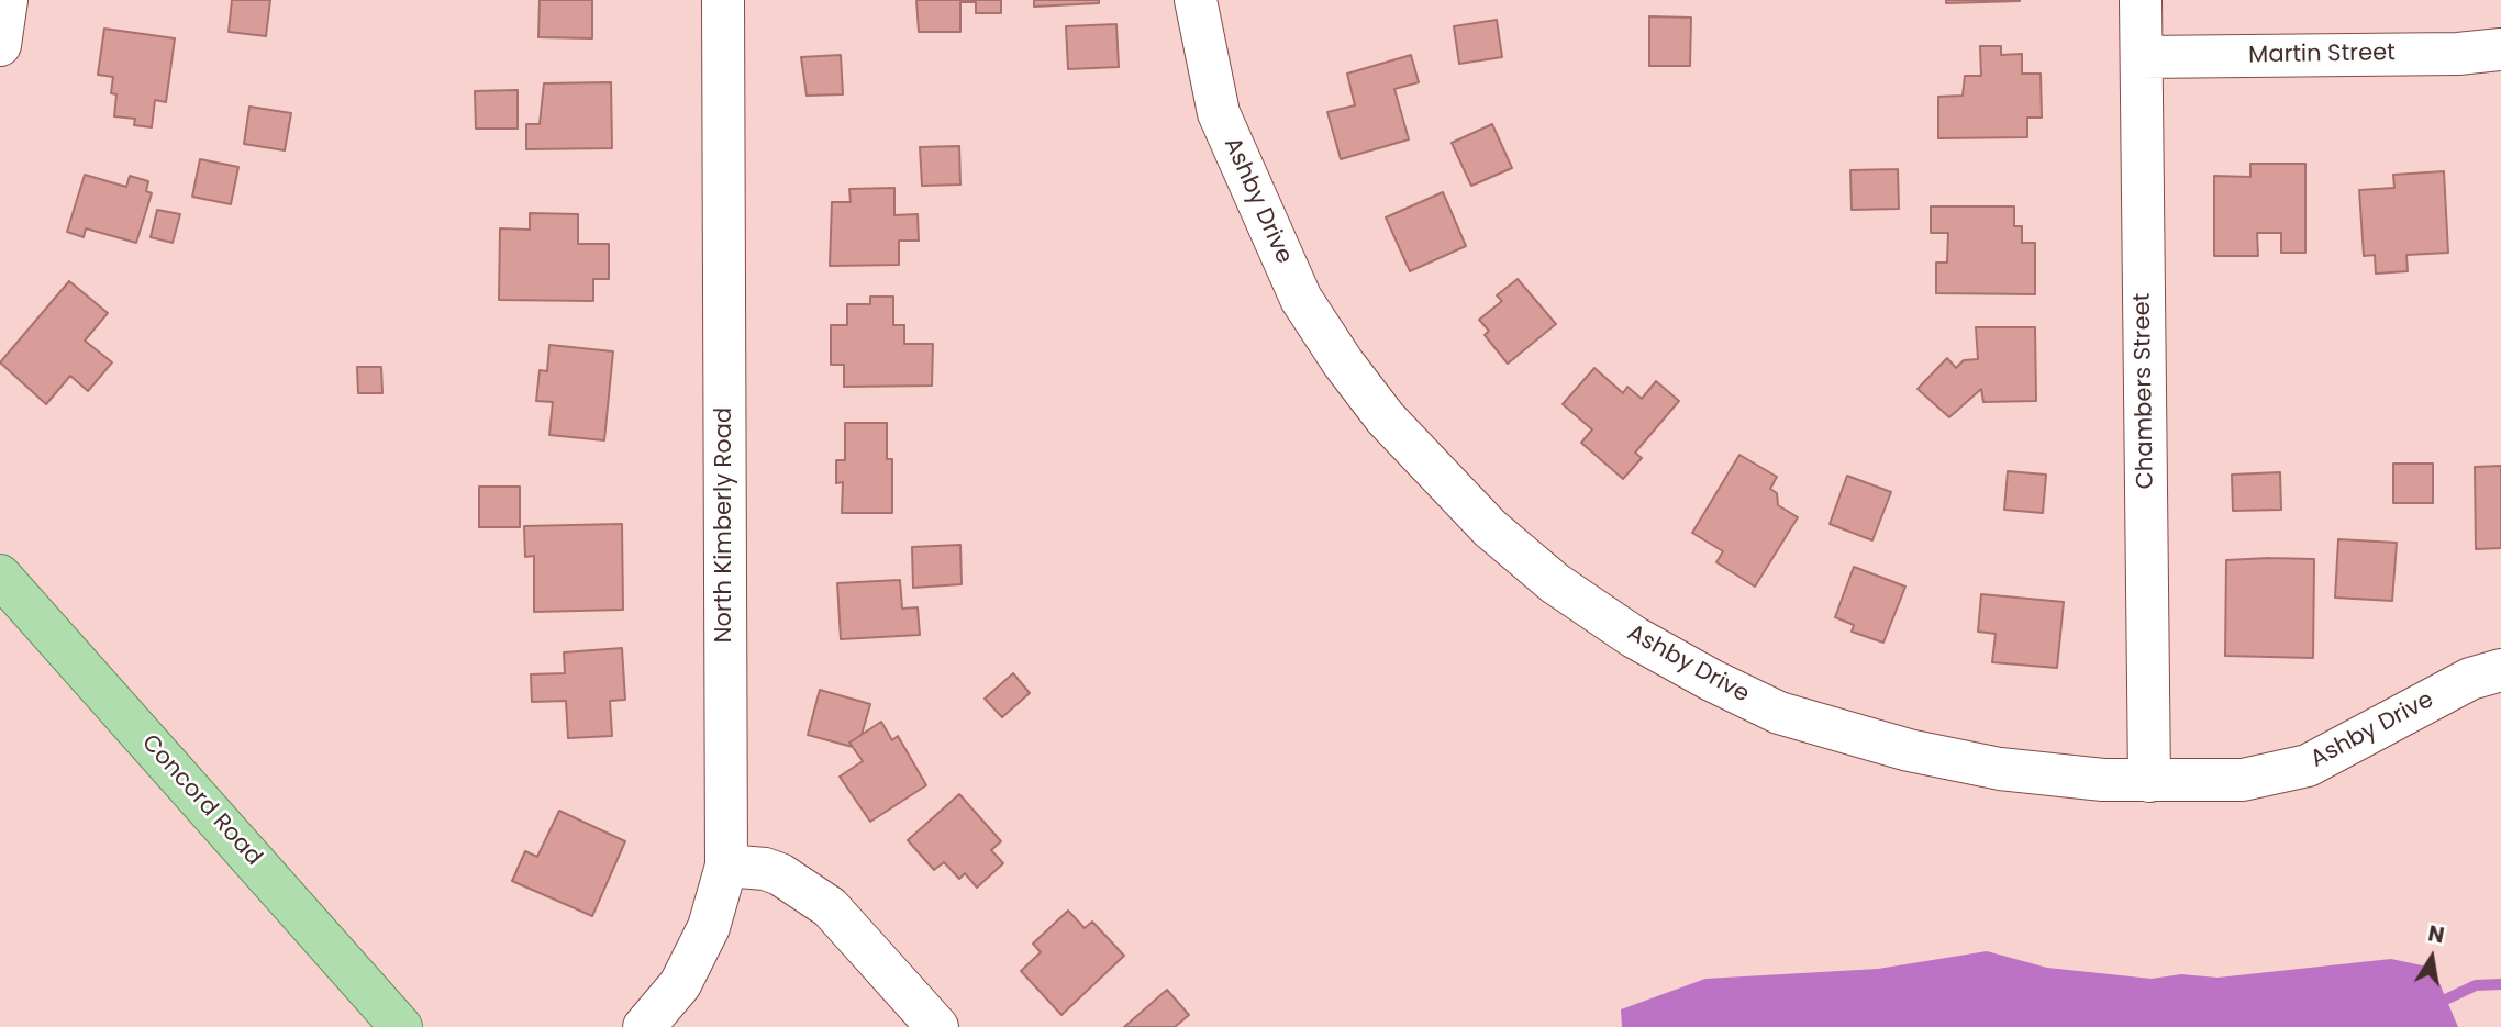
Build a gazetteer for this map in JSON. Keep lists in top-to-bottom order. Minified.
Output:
{"streets":{"main road":["Concord Road"],"street":["Martin Street","Ashby Drive","Chambers Street","North Kimberly Road"]},"crossings":[["Martin Street","Chambers Street"],["Ashby Drive","Chambers Street"]],"north":"top"}
